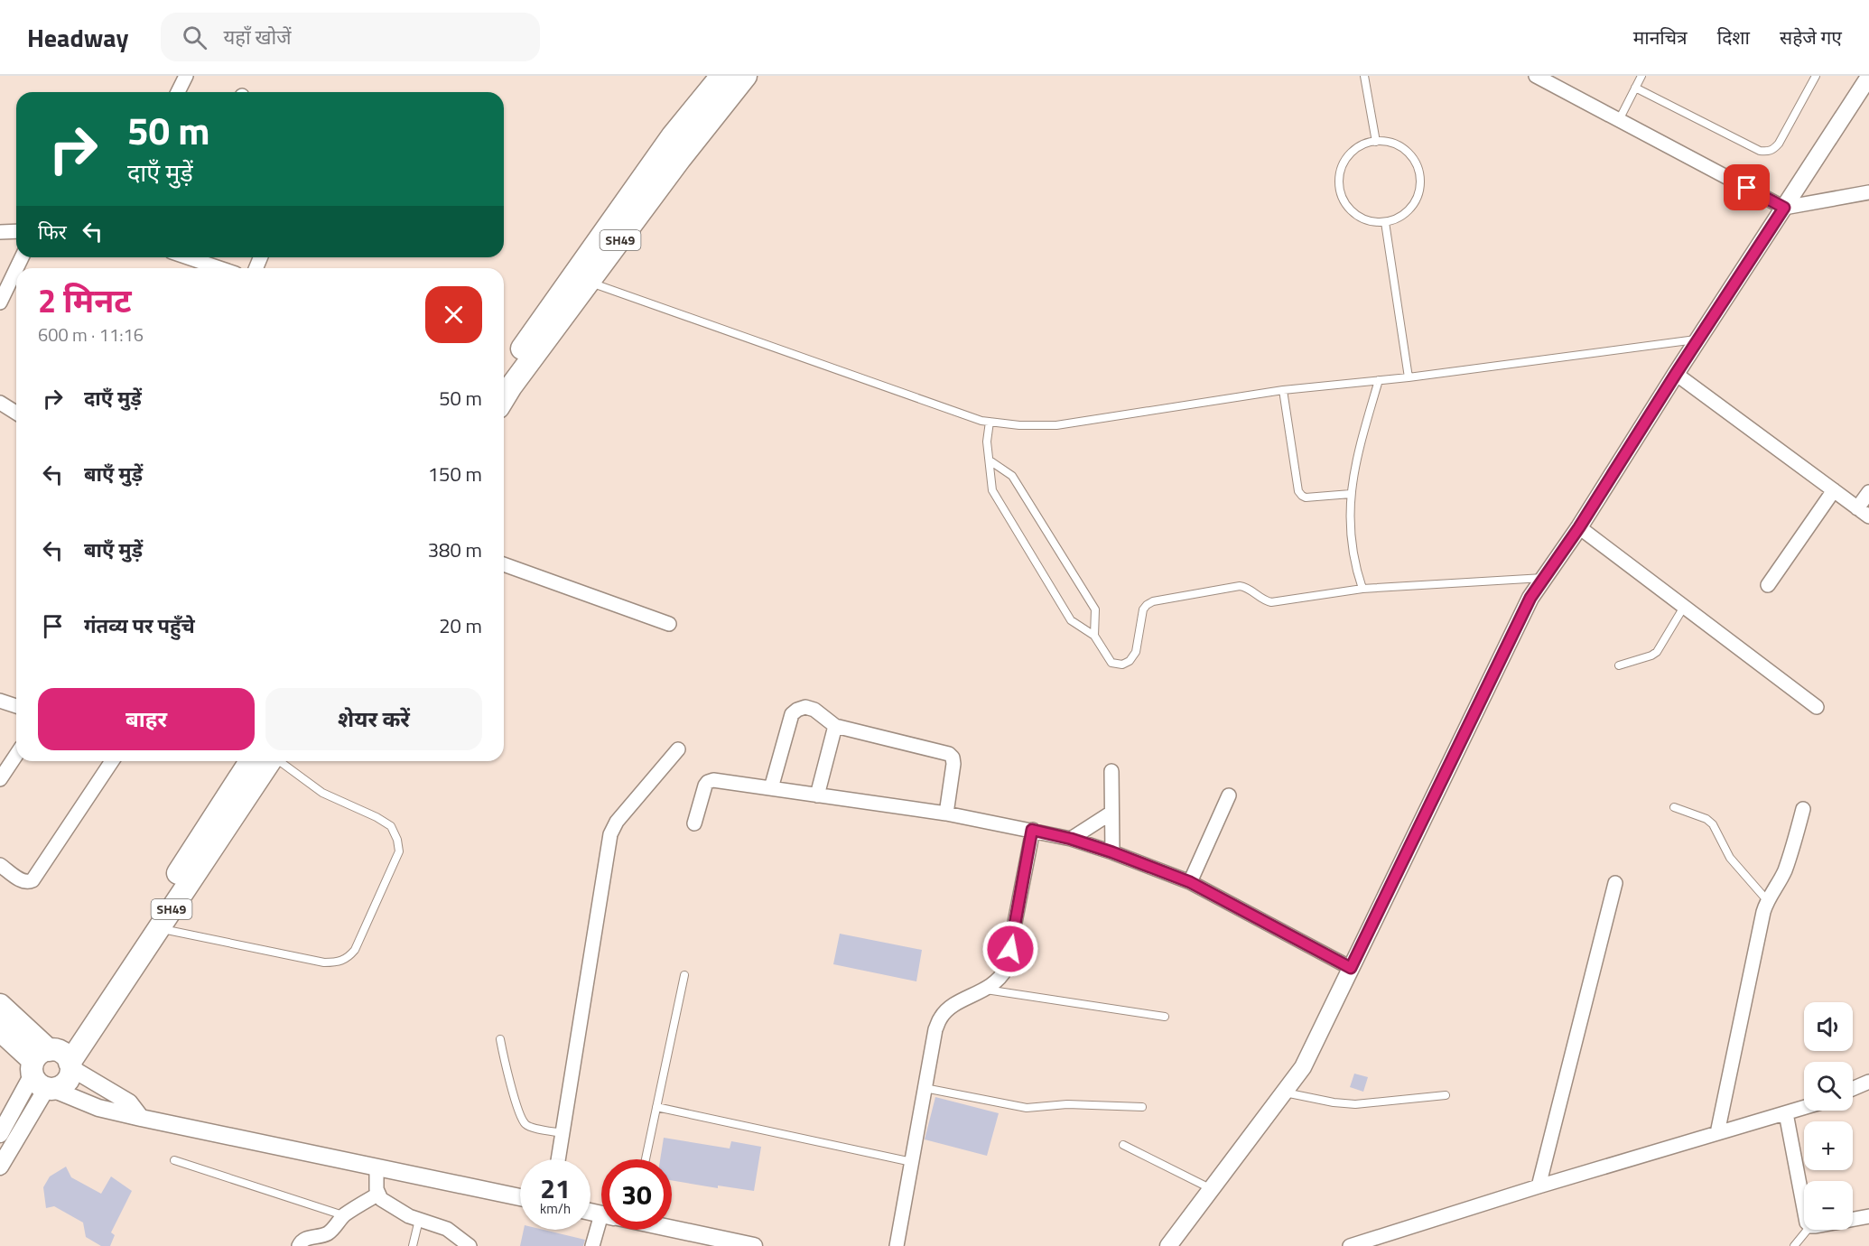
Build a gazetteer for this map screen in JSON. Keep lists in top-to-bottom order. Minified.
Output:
{"streets":{"main road":["SH49"]},"page":{"header":"Headway","search":"यहाँ खोजें","nav":["मानचित्र","दिशा","सहेजे गए"],"turn":["50 m","दाएँ मुड़ें"],"then":"फिर","heading":["2 मिनट","600 m · 11:16"],"list":[{"name":"दाएँ मुड़ें","value":"50 m"},{"name":"बाएँ मुड़ें","value":"150 m"},{"name":"बाएँ मुड़ें","value":"380 m"},{"name":"गंतव्य पर पहुँचे","value":"20 m"}],"buttons":["बाहर","शेयर करें"],"map_buttons":["+","−"],"speed":"21 km/h","limit":"30"}}
